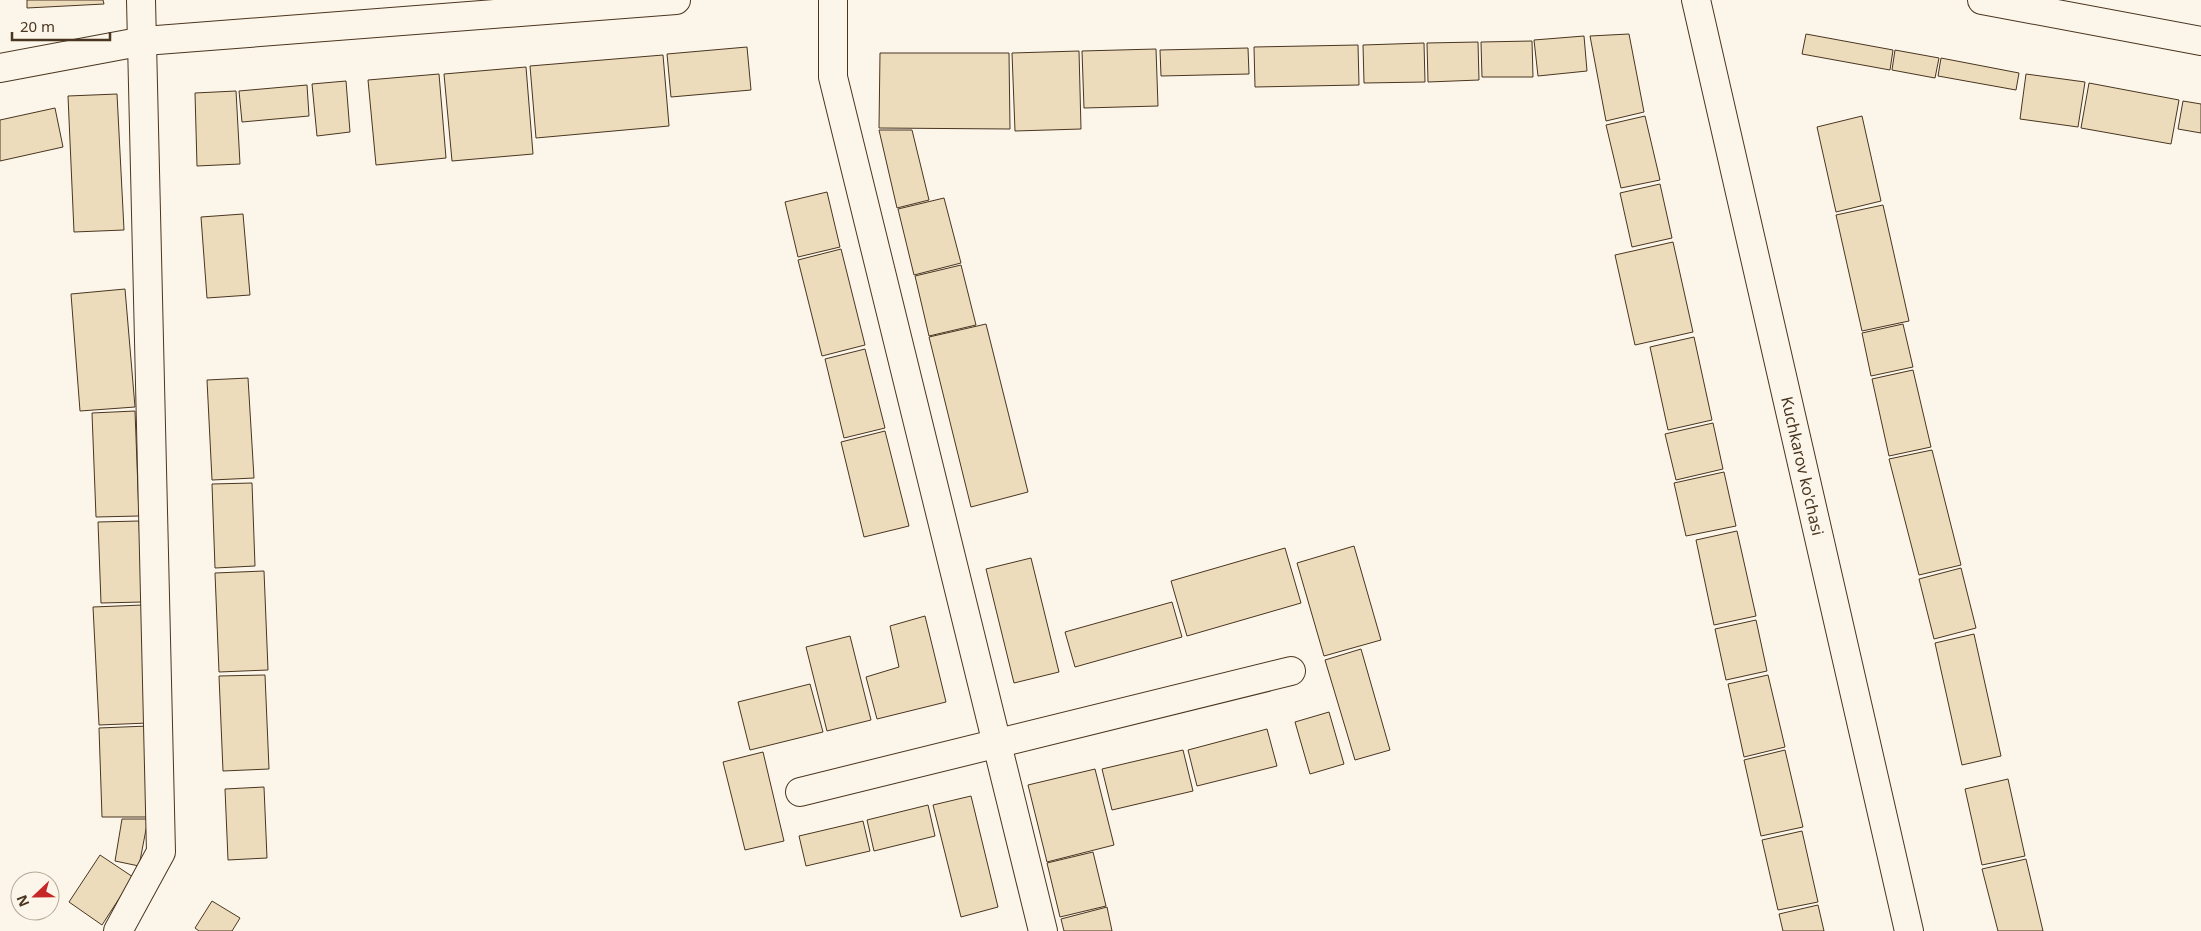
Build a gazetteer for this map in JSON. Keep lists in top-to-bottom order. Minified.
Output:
{"streets":{"street":["Kuchkarov ko'chasi"]},"scale_bar":"20 m","north":"left"}
